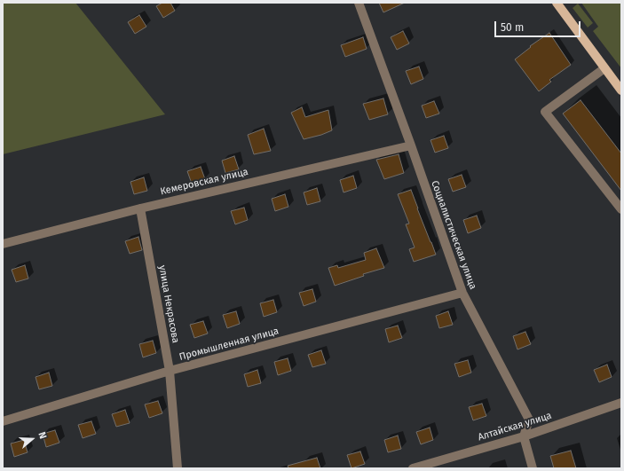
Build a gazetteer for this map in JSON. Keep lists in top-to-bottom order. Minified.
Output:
{"streets":{"street":["Кемеровская улица","Социалистическая улица","улица Некрасова","Промышленная улица","Алтайская улица"]},"crossings":[["Кемеровская улица","Социалистическая улица"],["Кемеровская улица","улица Некрасова"],["Социалистическая улица","Промышленная улица"],["Социалистическая улица","Алтайская улица"],["улица Некрасова","Промышленная улица"]],"scale_bar":"50 m","north":"right"}
